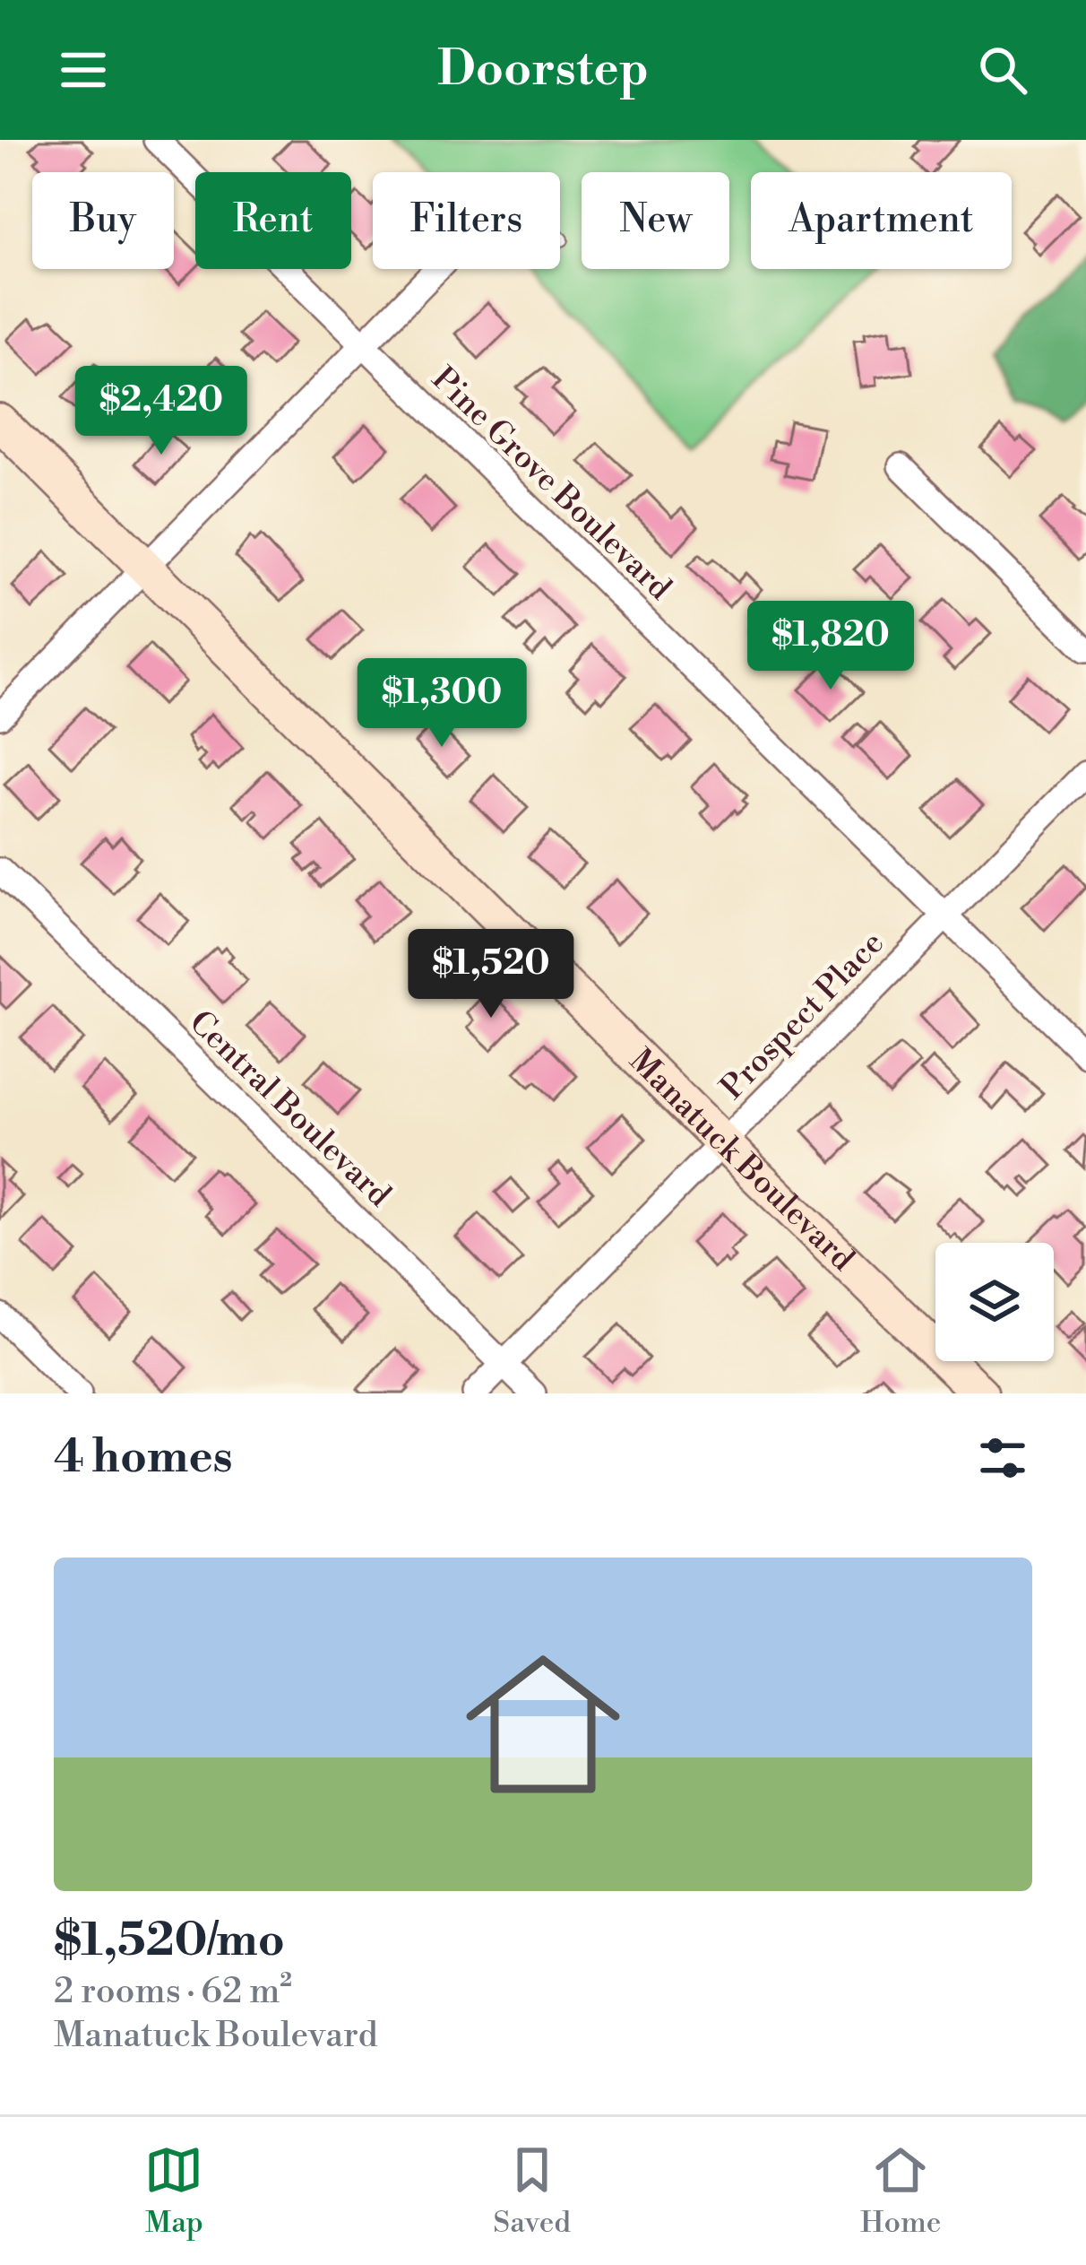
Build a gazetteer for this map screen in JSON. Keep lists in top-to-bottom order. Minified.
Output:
{"streets":{"street":["Pine Grove Boulevard","Prospect Place","Central Boulevard","Manatuck Boulevard"]},"crossings":[["Pine Grove Boulevard","Prospect Place"],["Prospect Place","Central Boulevard"],["Prospect Place","Manatuck Boulevard"]],"page":{"header":"Doorstep","chip":["Buy","Rent","Filters","New","Apartment"],"price":["$2,420","$1,820","$1,300","$1,520"],"heading":"4 homes","list":[{"name":"$1,520/mo","note":"2 rooms · 62 m² · Manatuck Boulevard"}],"tabs":["Map","Saved","Home"]}}
